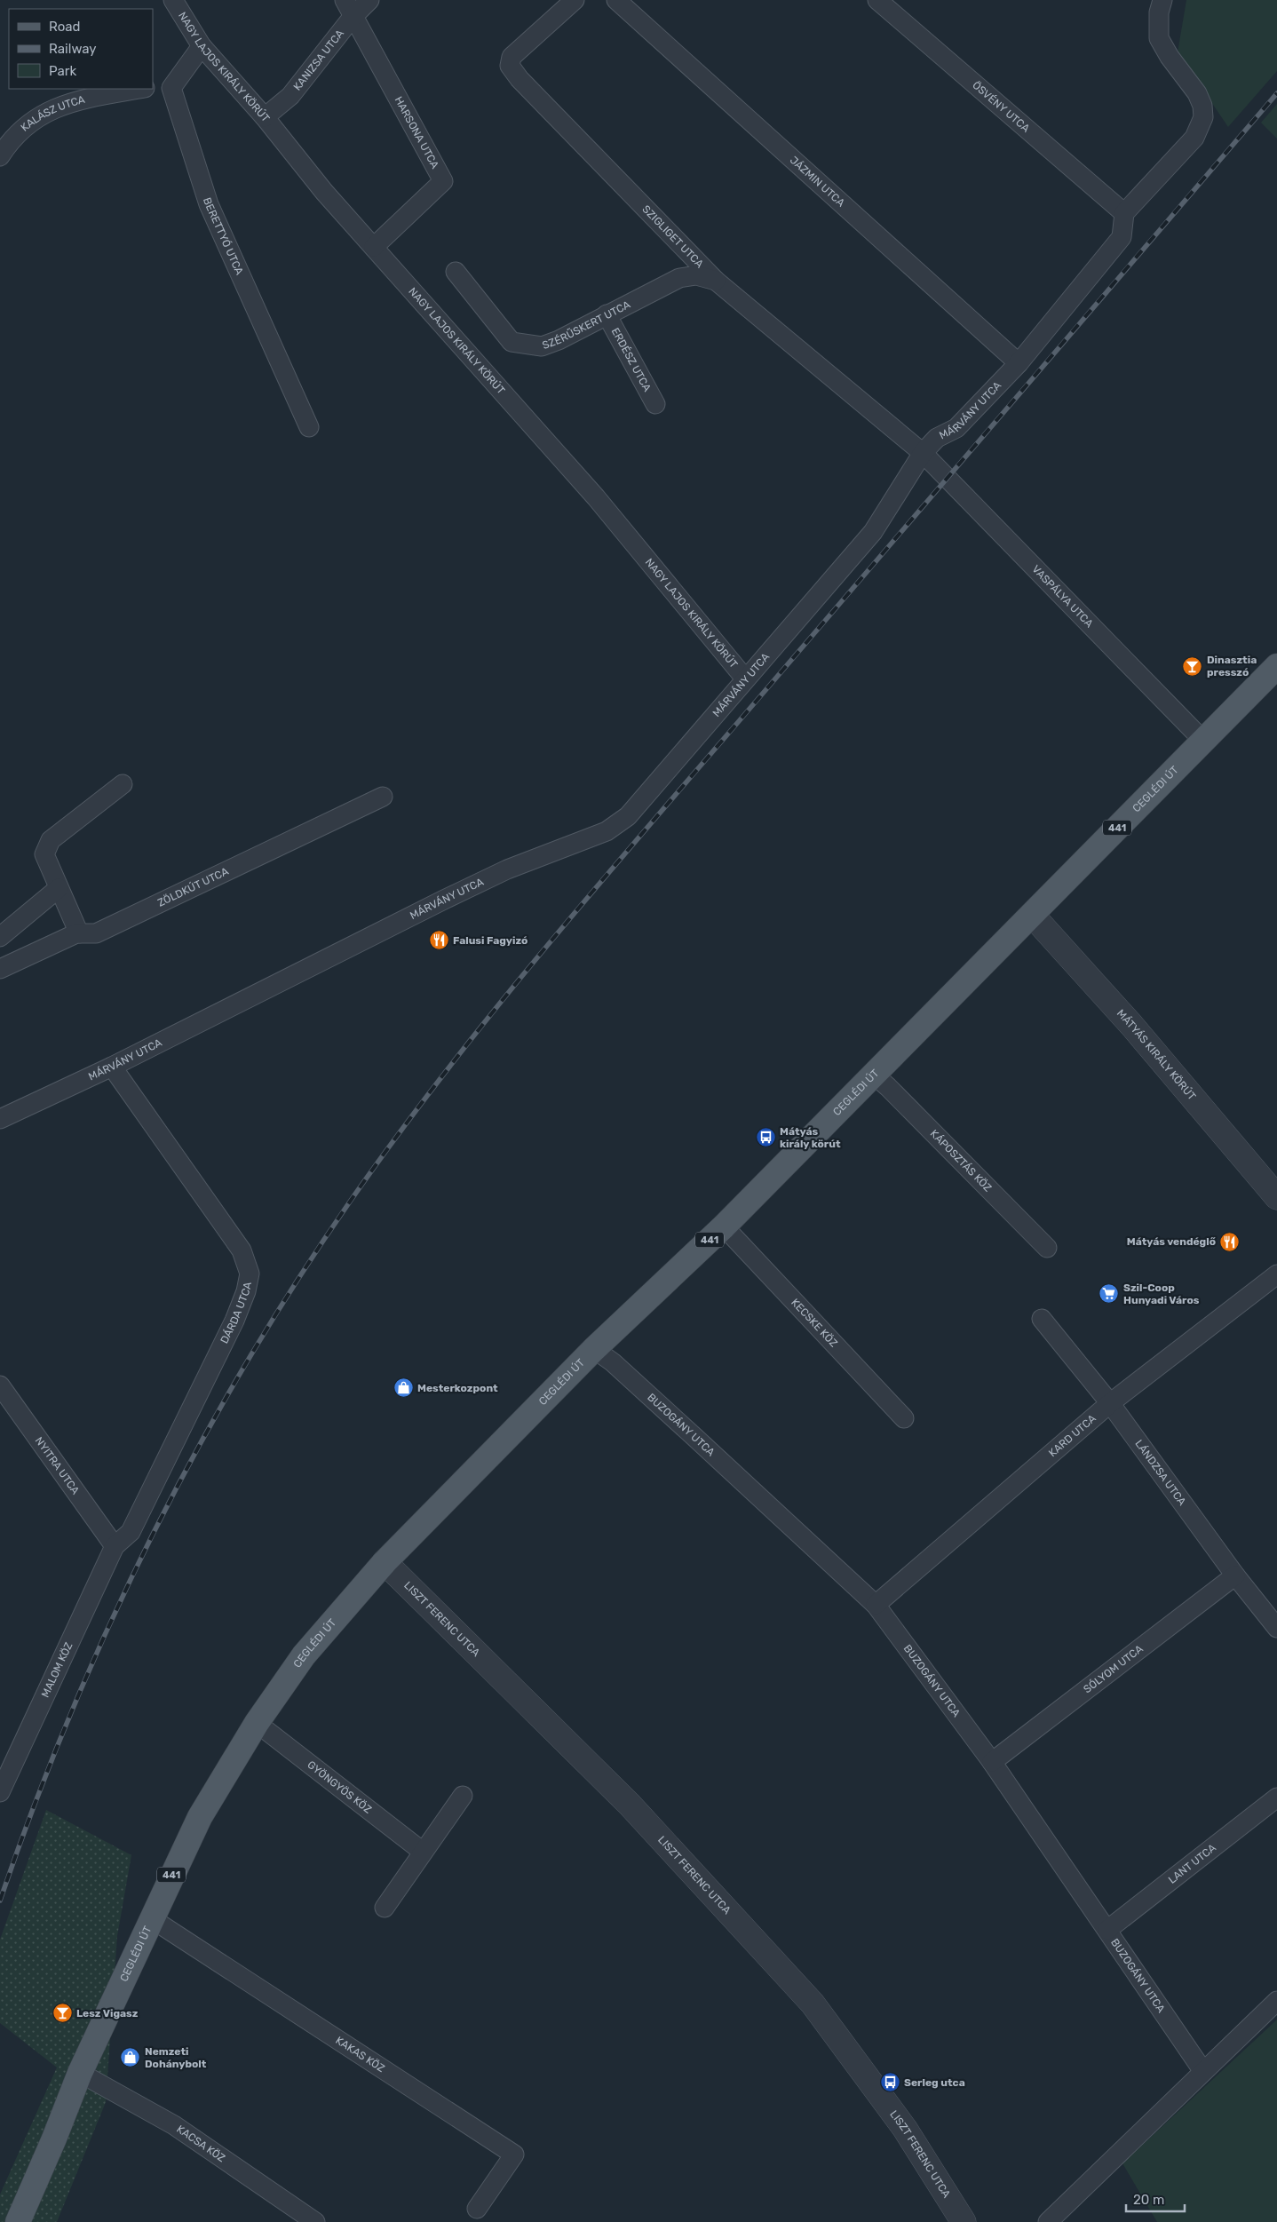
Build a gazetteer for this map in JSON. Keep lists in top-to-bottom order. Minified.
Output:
{"streets":{"main road":["CEGLÉDI ÚT","441"],"street":["KANIZSA UTCA","NAGY LAJOS KIRÁLY KÖRÚT","ÖSVÉNY UTCA","KALÁSZ UTCA","HARSONA UTCA","JÁZMIN UTCA","BERETTYÓ UTCA","SZIGLIGET UTCA","SZÉRŰSKERT UTCA","ERDÉSZ UTCA","MÁRVÁNY UTCA","VASPÁLYA UTCA","ZÖLDKÚT UTCA","MÁTYÁS KIRÁLY KÖRÚT","KÁPOSZTÁS KÖZ","DÁRDA UTCA","KECSKE KÖZ","BUZOGÁNY UTCA","KARD UTCA","NYITRA UTCA","LÁNDZSA UTCA","LISZT FERENC UTCA","MALOM KÖZ","SÓLYOM UTCA","GYÖNGYÖS KÖZ","LANT UTCA","KAKAS KÖZ","KACSA KÖZ"]},"crossings":[["KANIZSA UTCA","NAGY LAJOS KIRÁLY KÖRÚT"],["KANIZSA UTCA","HARSONA UTCA"],["NAGY LAJOS KIRÁLY KÖRÚT","HARSONA UTCA"],["NAGY LAJOS KIRÁLY KÖRÚT","MÁRVÁNY UTCA"],["ÖSVÉNY UTCA","MÁRVÁNY UTCA"],["JÁZMIN UTCA","MÁRVÁNY UTCA"],["SZIGLIGET UTCA","SZÉRŰSKERT UTCA"],["SZIGLIGET UTCA","MÁRVÁNY UTCA"],["SZIGLIGET UTCA","VASPÁLYA UTCA"],["SZÉRŰSKERT UTCA","ERDÉSZ UTCA"],["MÁRVÁNY UTCA","VASPÁLYA UTCA"],["MÁRVÁNY UTCA","DÁRDA UTCA"],["VASPÁLYA UTCA","CEGLÉDI ÚT"],["CEGLÉDI ÚT","MÁTYÁS KIRÁLY KÖRÚT"],["CEGLÉDI ÚT","KÁPOSZTÁS KÖZ"],["CEGLÉDI ÚT","KECSKE KÖZ"],["CEGLÉDI ÚT","BUZOGÁNY UTCA"],["CEGLÉDI ÚT","LISZT FERENC UTCA"],["CEGLÉDI ÚT","GYÖNGYÖS KÖZ"],["CEGLÉDI ÚT","KAKAS KÖZ"],["CEGLÉDI ÚT","KACSA KÖZ"],["DÁRDA UTCA","NYITRA UTCA"],["DÁRDA UTCA","MALOM KÖZ"],["BUZOGÁNY UTCA","KARD UTCA"],["BUZOGÁNY UTCA","SÓLYOM UTCA"],["BUZOGÁNY UTCA","LANT UTCA"],["KARD UTCA","LÁNDZSA UTCA"],["NYITRA UTCA","MALOM KÖZ"],["LÁNDZSA UTCA","SÓLYOM UTCA"]],"places":{"bar":["Dinasztia presszó","Lesz Vigasz"],"restaurant":["Falusi Fagyizó","Mátyás vendéglő"],"bus stop":["Mátyás király körút","Serleg utca"],"supermarket":["Szil-Coop Hunyadi Város"],"shop":["Mesterkozpont","Nemzeti Dohánybolt"]},"legend":["Road","Railway","Park"],"scale_bar":"20 m"}
